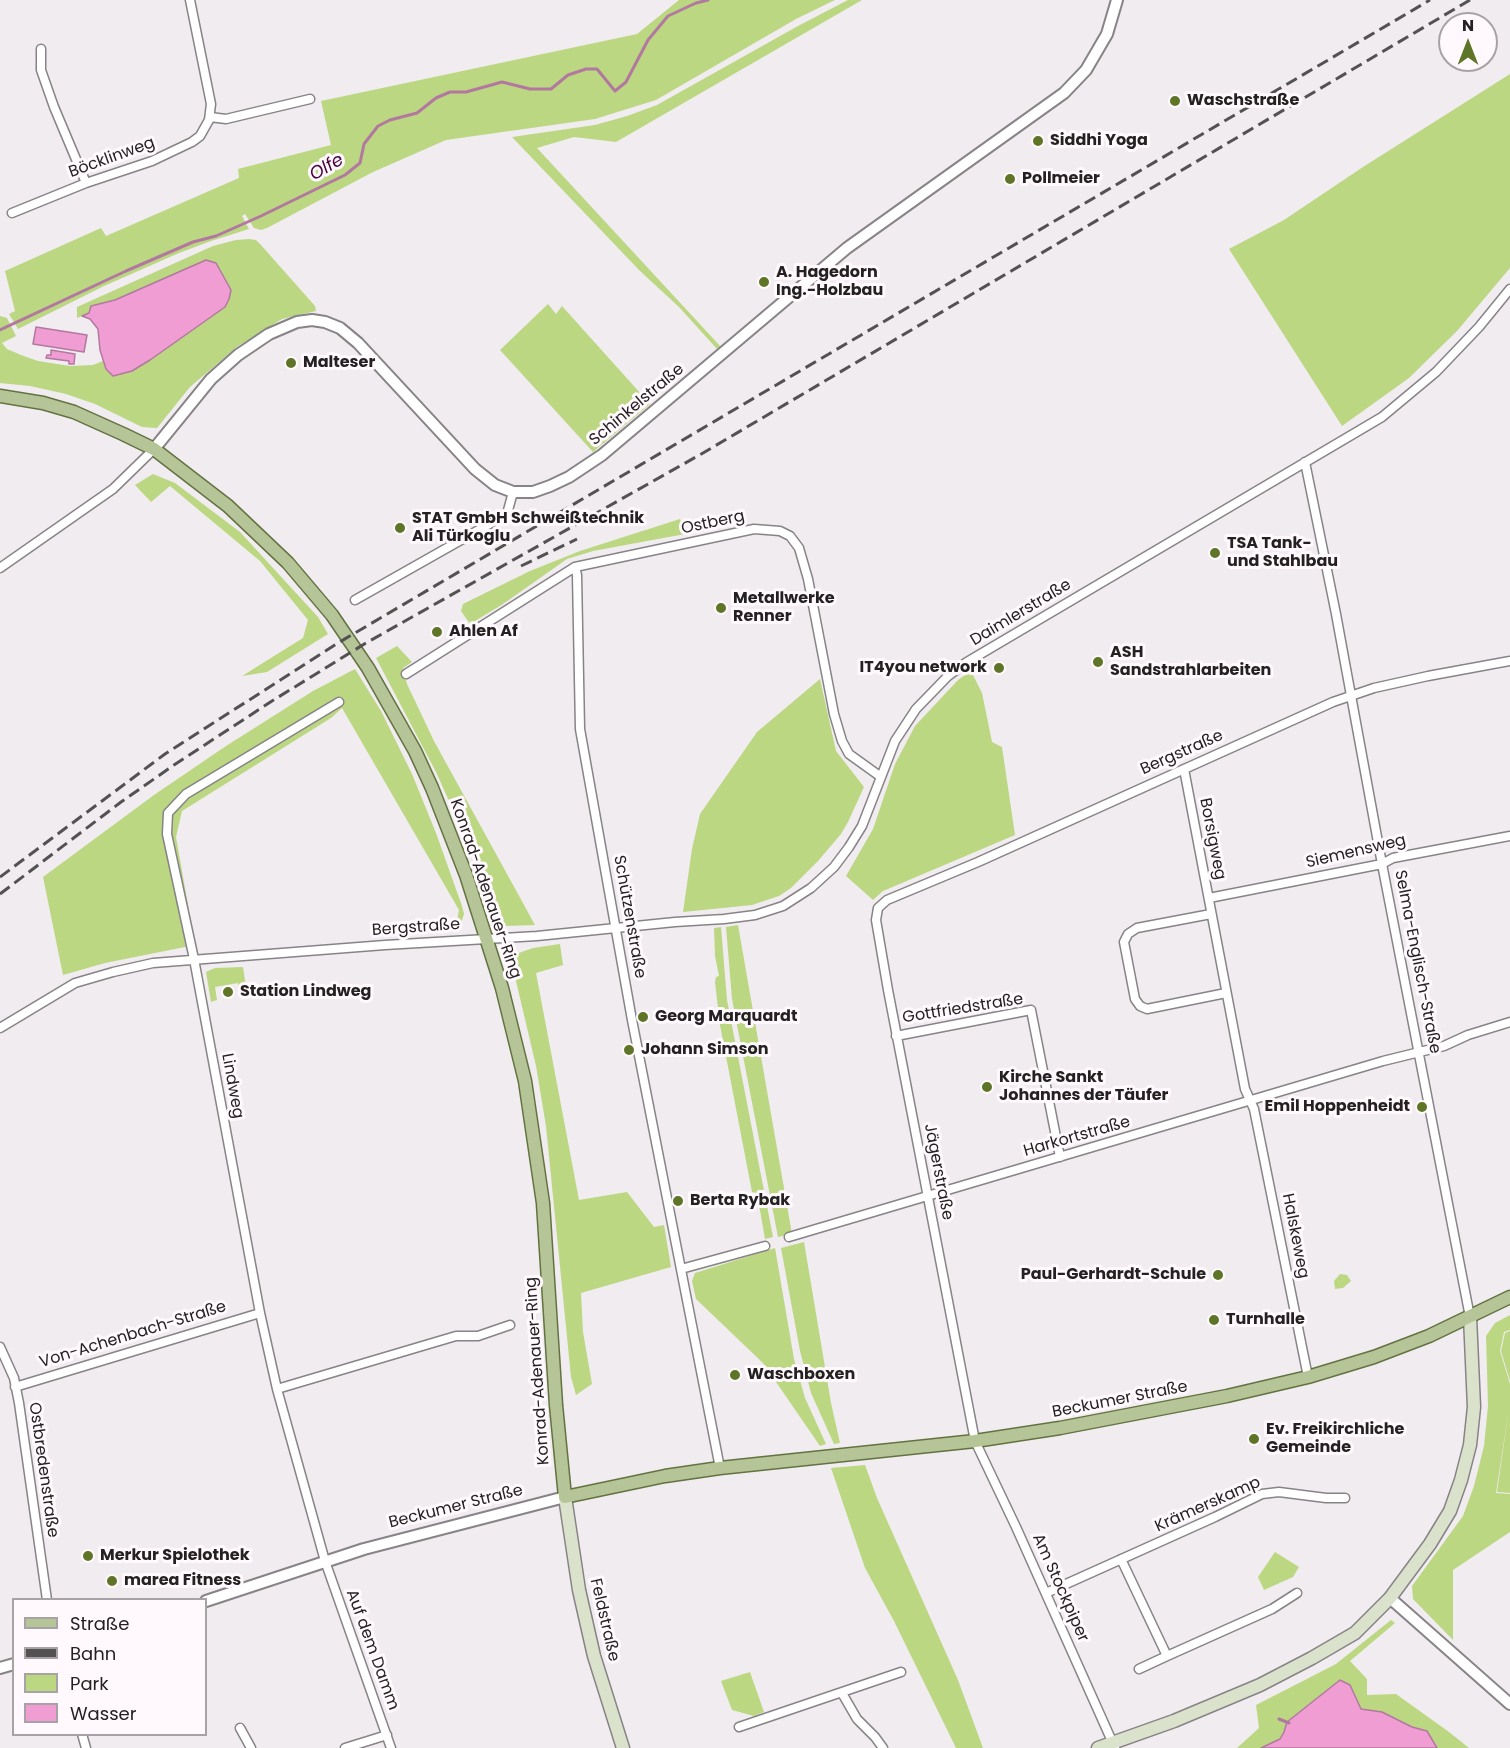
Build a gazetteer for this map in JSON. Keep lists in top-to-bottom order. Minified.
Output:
{"streets":{"main road":["Konrad-Adenauer-Ring","Beckumer Straße","Feldstraße"],"street":["Böcklinweg","Schinkelstraße","Ostberg","Daimlerstraße","Bergstraße","Borsigweg","Siemensweg","Schützenstraße","Selma-Englisch-Straße","Gottfriedstraße","Lindweg","Harkortstraße","Jägerstraße","Halskeweg","Von-Achenbach-Straße","Ostbredenstraße","Krämerskamp","Am Stockpiper","Auf dem Damm"]},"crossings":[["Ostberg","Daimlerstraße"],["Ostberg","Schützenstraße"],["Daimlerstraße","Bergstraße"],["Daimlerstraße","Selma-Englisch-Straße"],["Bergstraße","Borsigweg"],["Bergstraße","Konrad-Adenauer-Ring"],["Bergstraße","Schützenstraße"],["Bergstraße","Selma-Englisch-Straße"],["Bergstraße","Lindweg"],["Bergstraße","Jägerstraße"],["Borsigweg","Siemensweg"],["Borsigweg","Harkortstraße"],["Borsigweg","Halskeweg"],["Siemensweg","Selma-Englisch-Straße"],["Konrad-Adenauer-Ring","Beckumer Straße"],["Konrad-Adenauer-Ring","Feldstraße"],["Schützenstraße","Beckumer Straße"],["Selma-Englisch-Straße","Harkortstraße"],["Selma-Englisch-Straße","Beckumer Straße"],["Gottfriedstraße","Harkortstraße"],["Gottfriedstraße","Jägerstraße"],["Lindweg","Von-Achenbach-Straße"],["Lindweg","Beckumer Straße"],["Lindweg","Auf dem Damm"],["Harkortstraße","Jägerstraße"],["Harkortstraße","Halskeweg"],["Jägerstraße","Beckumer Straße"],["Jägerstraße","Am Stockpiper"],["Halskeweg","Beckumer Straße"],["Von-Achenbach-Straße","Ostbredenstraße"],["Beckumer Straße","Am Stockpiper"],["Beckumer Straße","Feldstraße"],["Beckumer Straße","Auf dem Damm"],["Krämerskamp","Am Stockpiper"]],"water":["Olfe"],"places":["Waschstraße","Siddhi Yoga","Pollmeier","A. Hagedorn Ing.-Holzbau","Malteser","STAT GmbH Schweißtechnik Ali Türkoglu","TSA Tank- und Stahlbau","Metallwerke Renner","Ahlen Af","ASH Sandstrahlarbeiten","IT4you network","Station Lindweg","Georg Marquardt","Johann Simson","Kirche Sankt Johannes der Täufer","Emil Hoppenheidt","Berta Rybak","Paul-Gerhardt-Schule","Turnhalle","Waschboxen","Ev. Freikirchliche Gemeinde","Merkur Spielothek","marea Fitness"],"legend":["Straße","Bahn","Park","Wasser"],"north":"top"}
